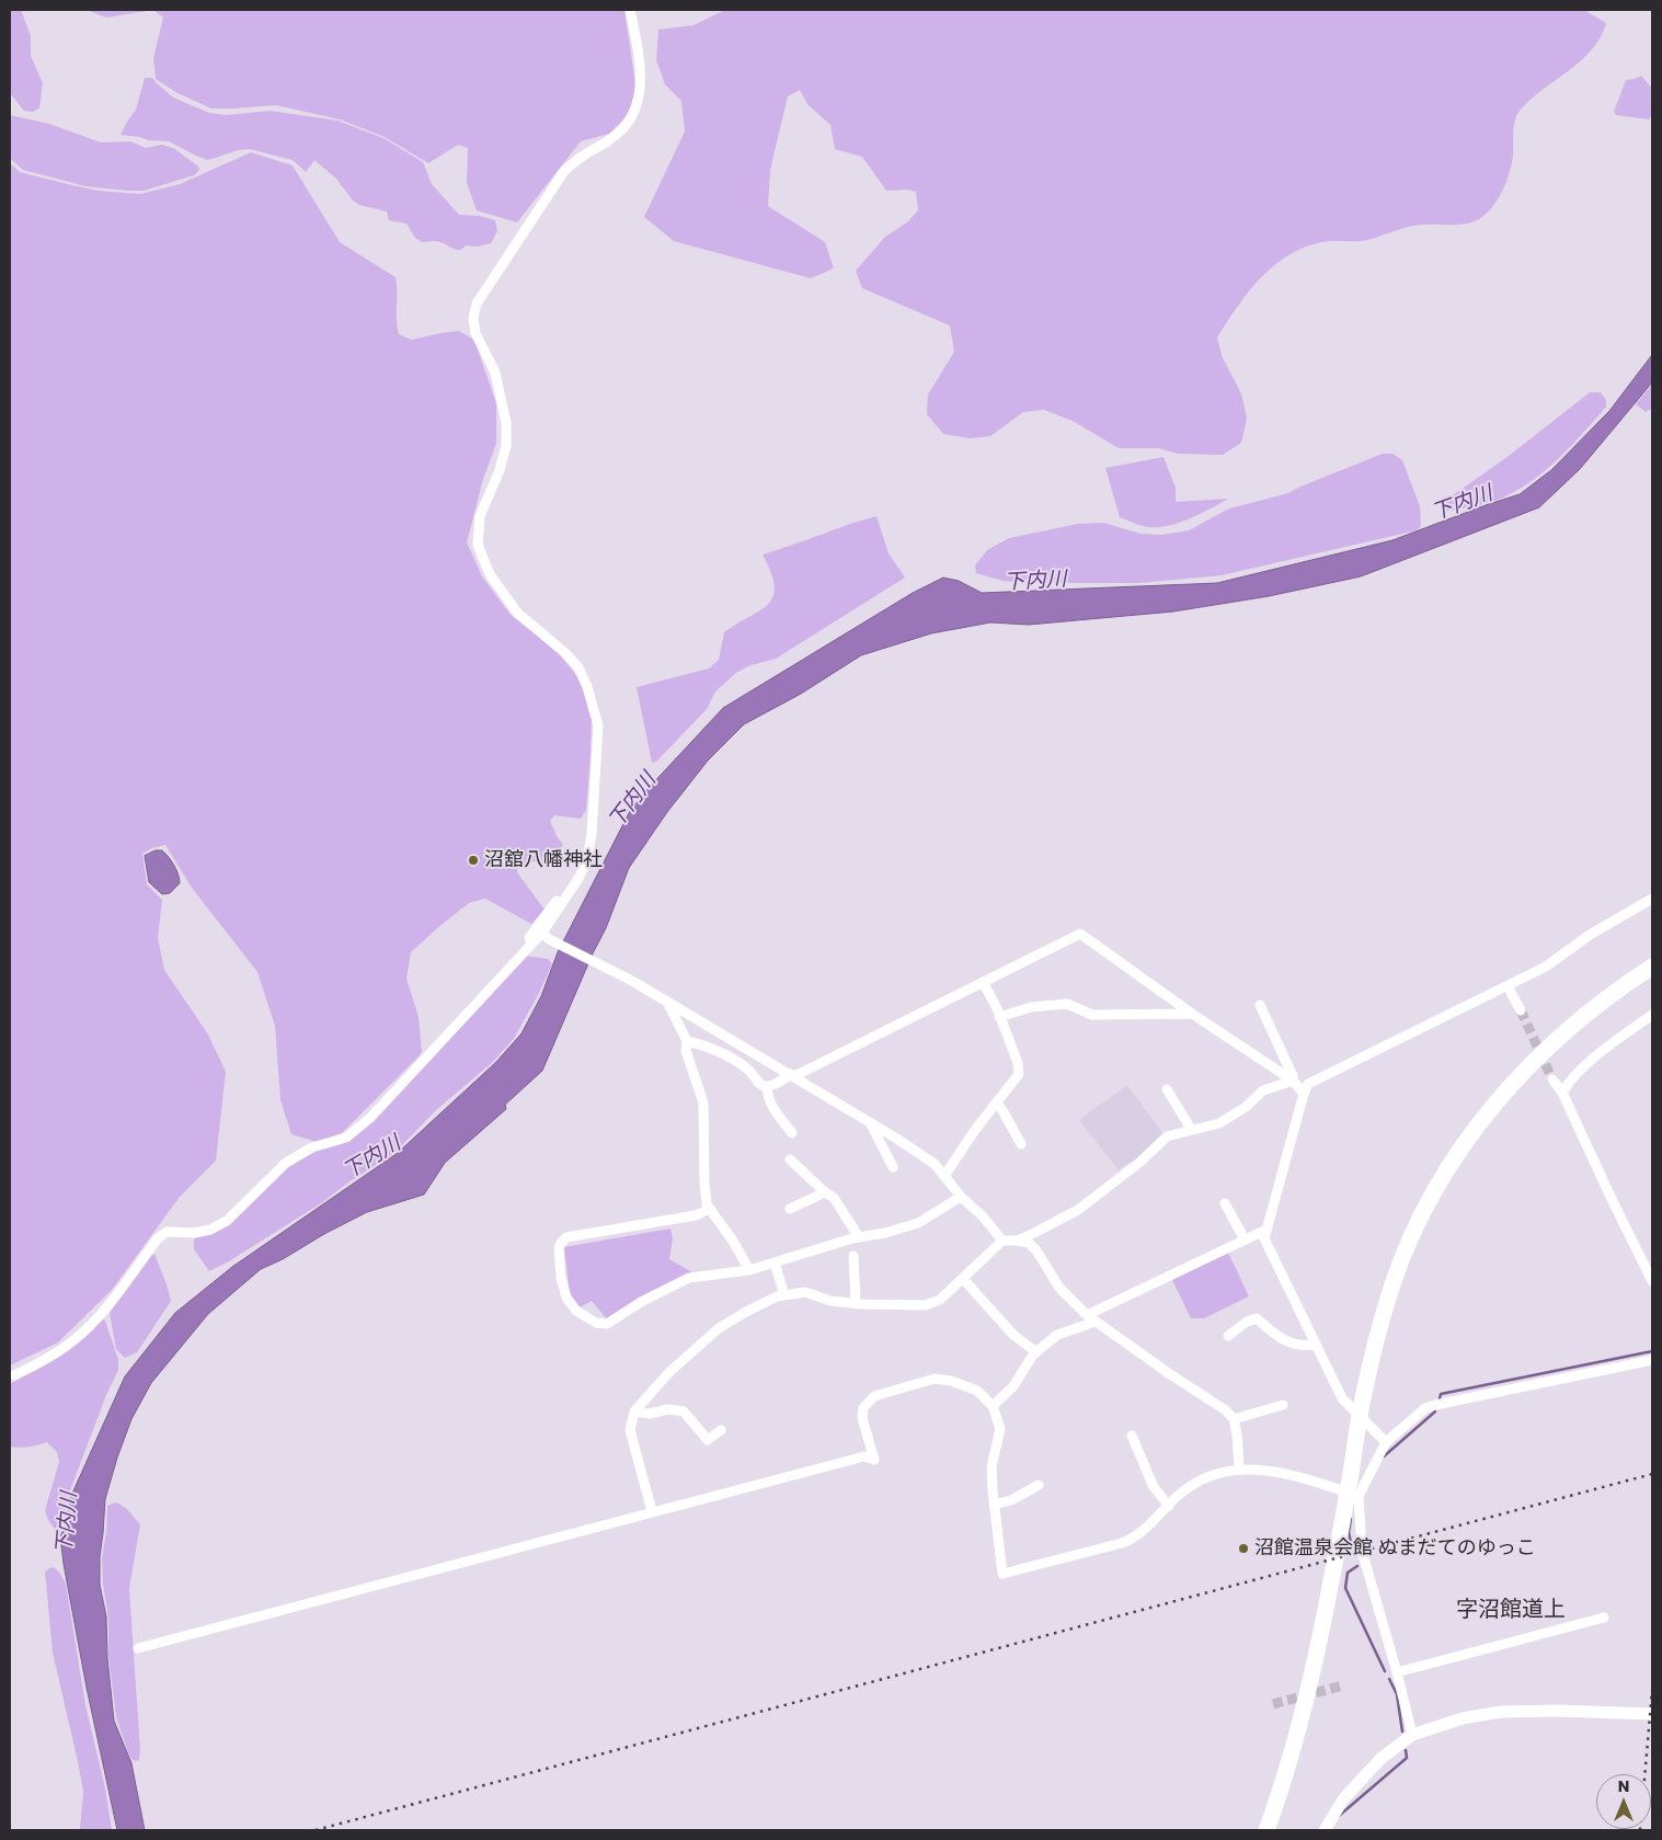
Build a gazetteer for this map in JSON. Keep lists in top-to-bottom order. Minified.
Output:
{"districts":["字沼館道上"],"water":["下内川"],"places":["沼舘八幡神社","沼館温泉会館 ぬまだてのゆっこ"],"north":"top"}
